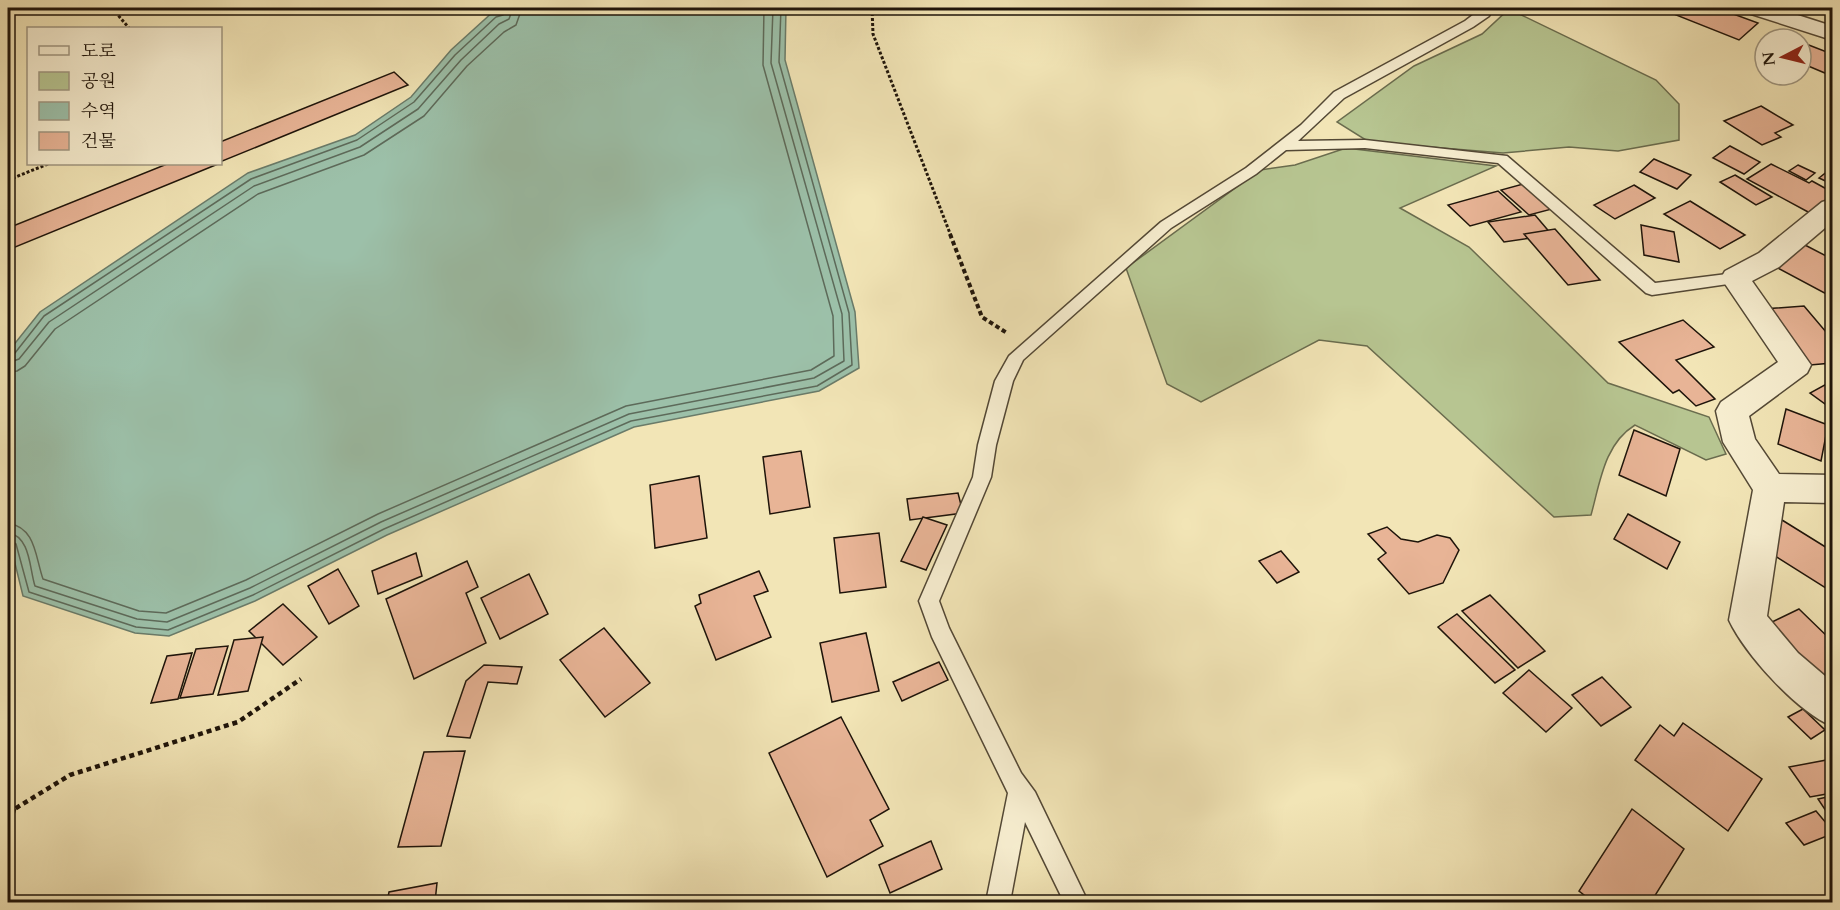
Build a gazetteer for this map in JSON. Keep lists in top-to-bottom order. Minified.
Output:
{"legend":["도로","공원","수역","건물"],"north":"left"}
